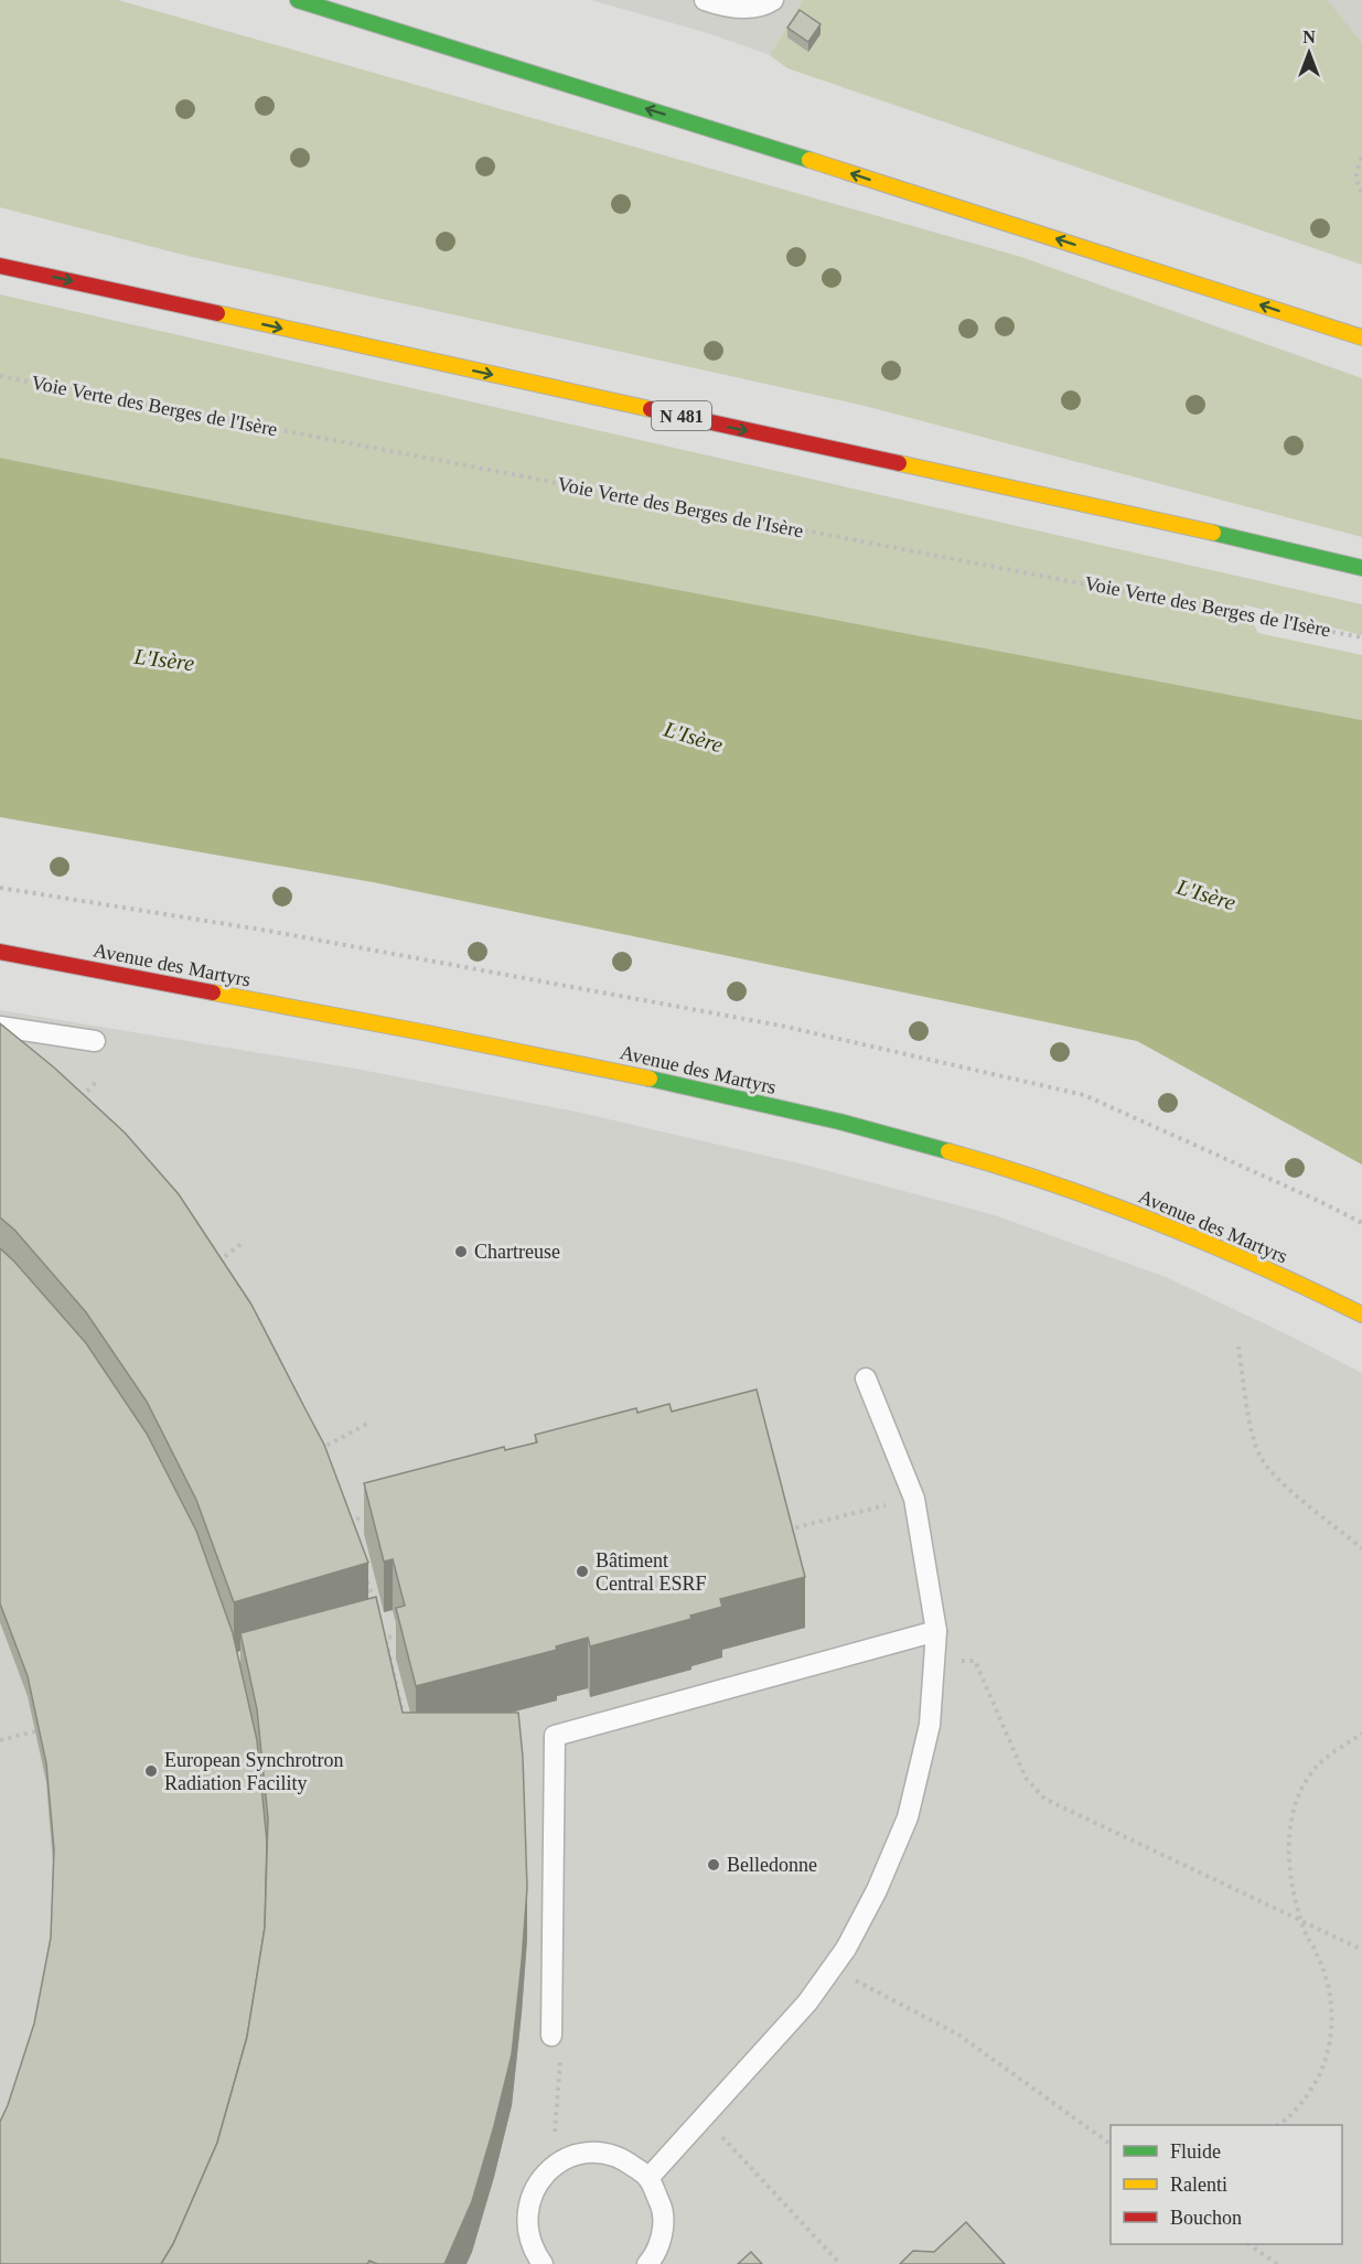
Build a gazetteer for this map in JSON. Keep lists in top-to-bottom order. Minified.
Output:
{"streets":{"main road":["N 481","Avenue des Martyrs"],"path":["Voie Verte des Berges de l'Isère"]},"water":["L'Isère"],"places":["Chartreuse","Bâtiment Central ESRF","European Synchrotron Radiation Facility","Belledonne"],"legend":["Fluide","Ralenti","Bouchon"],"north":"top"}
